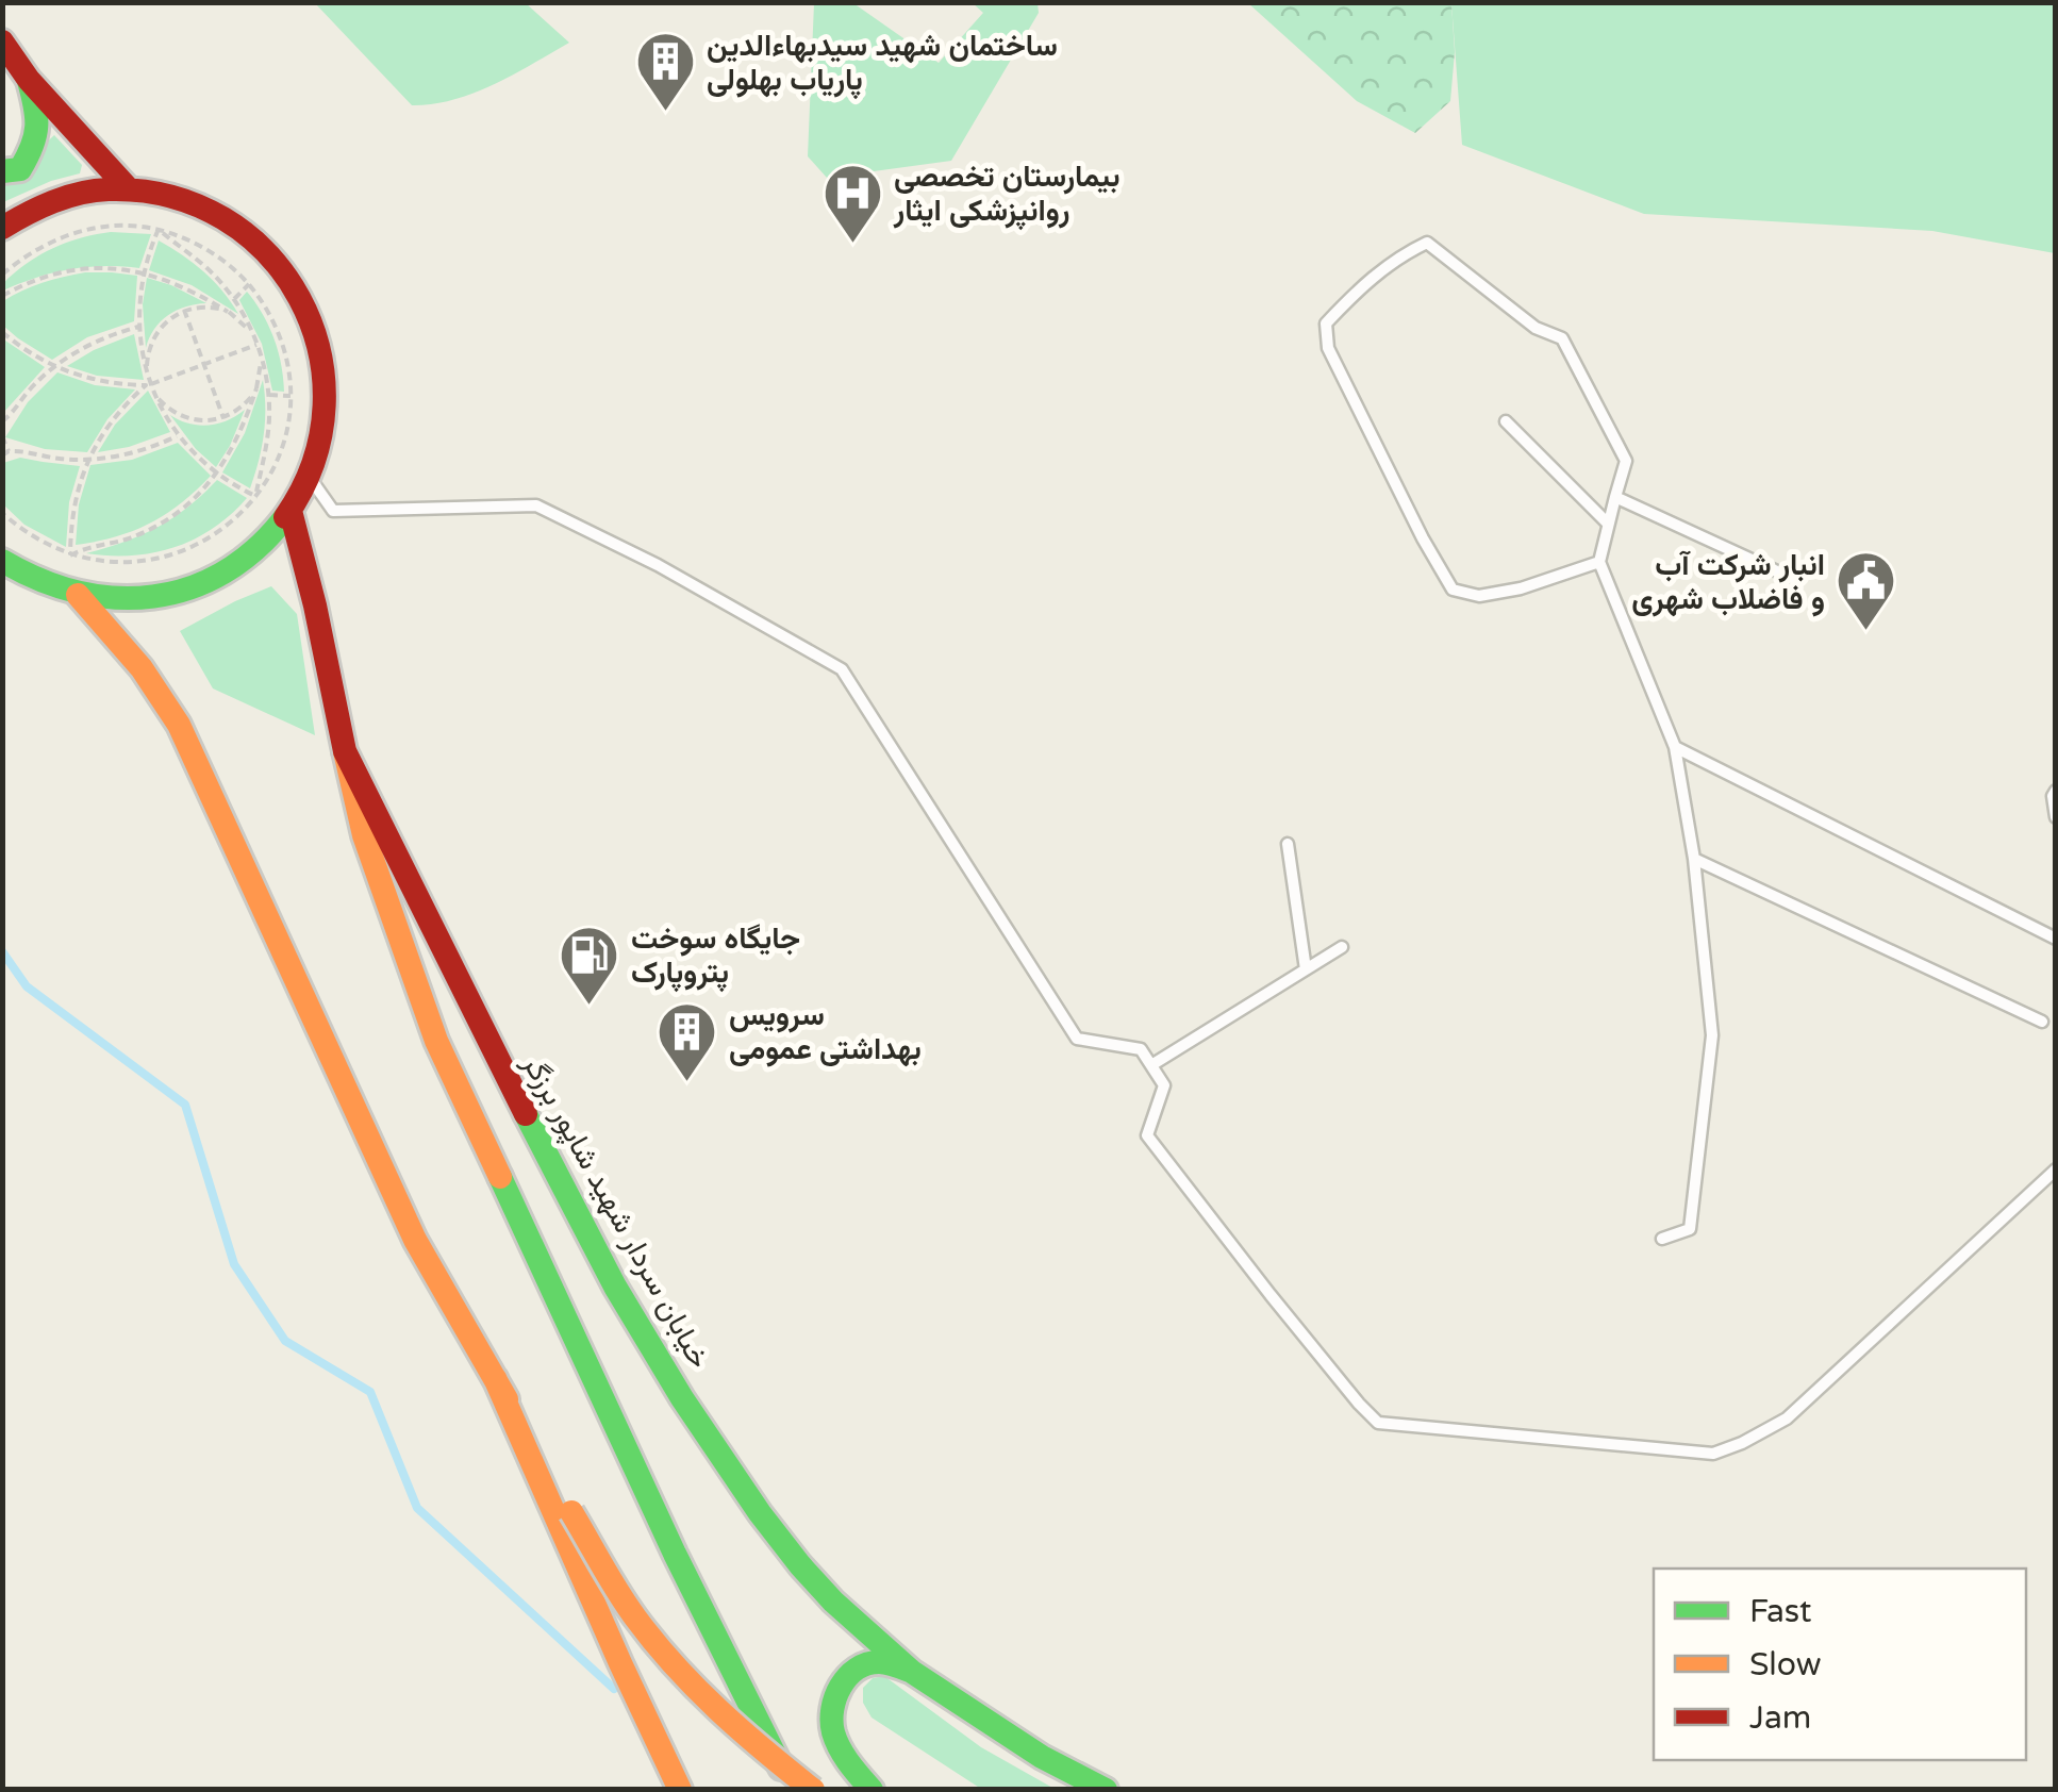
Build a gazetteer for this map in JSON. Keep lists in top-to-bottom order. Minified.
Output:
{"streets":{"main road":["خیابان سردار شهید شاپور برزگر"]},"places":{"building":["ساختمان شهید سیدبهاءالدین پاریاب بهلولی","سرویس بهداشتی عمومی"],"hospital":["بیمارستان تخصصی روانپزشکی ایثار"],"public building":["انبار شرکت آب و فاضلاب شهری"],"fuel station":["جایگاه سوخت پتروپارک"]},"legend":["Fast","Slow","Jam"]}
